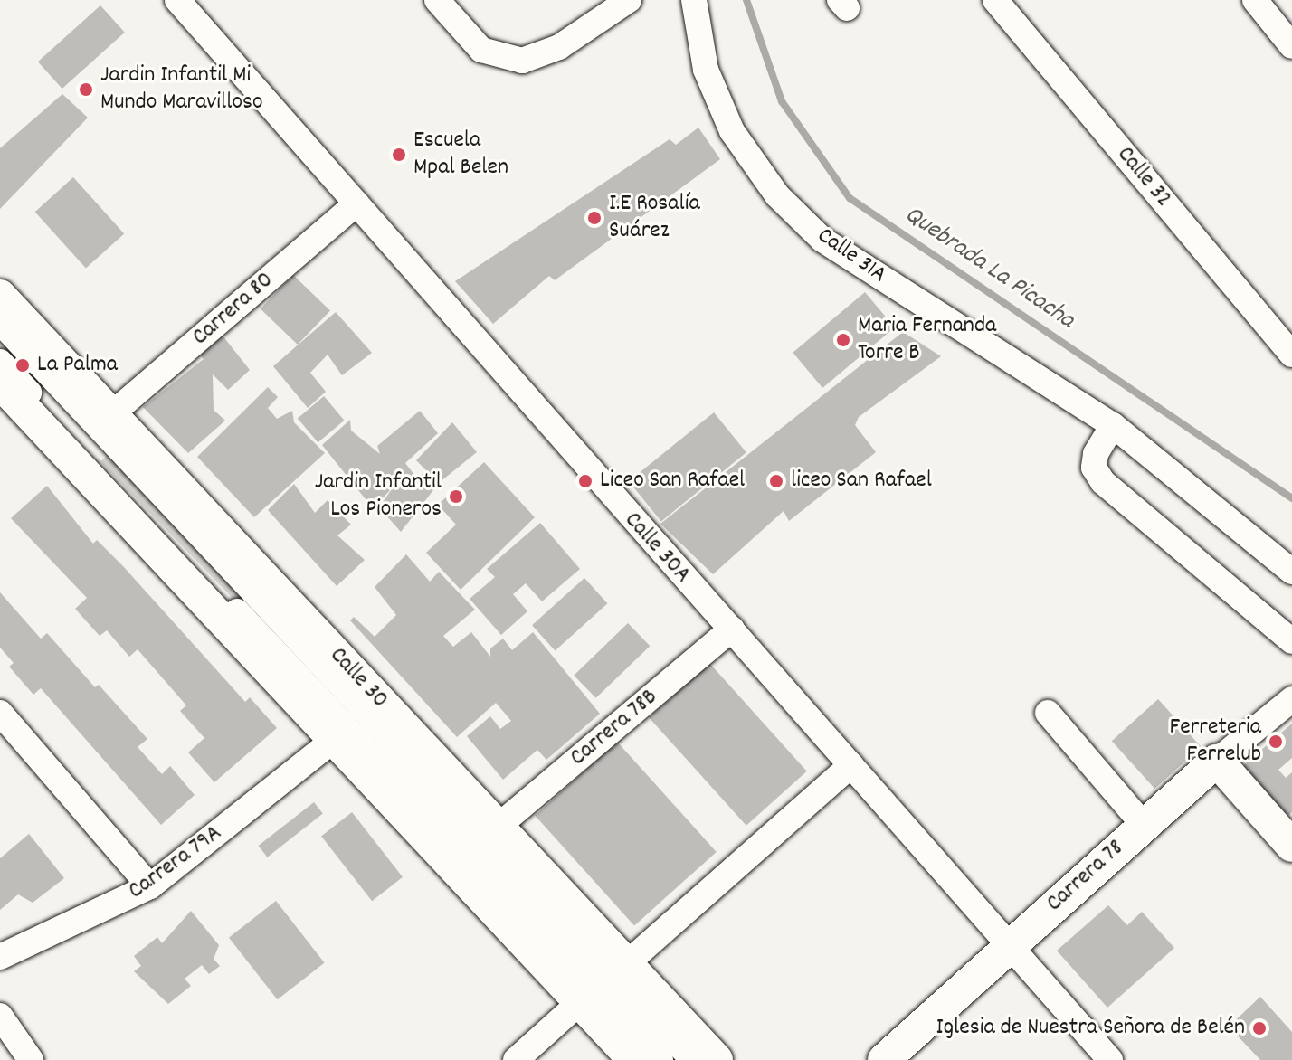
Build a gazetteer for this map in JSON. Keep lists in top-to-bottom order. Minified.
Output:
{"streets":{"main road":["Calle 30","Carrera 78"],"street":["Calle 32","Calle 31A","Carrera 80","Calle 30A","Carrera 78B","Carrera 79A"]},"crossings":[["Carrera 80","Calle 30A"],["Carrera 80","Calle 30"],["Calle 30A","Carrera 78B"],["Calle 30A","Carrera 78"],["Calle 30","Carrera 78B"]],"water":["Quebrada La Picacha"],"places":["Jardin Infantil Mi Mundo Maravilloso","Escuela Mpal Belen","I.E Rosalía Suárez","Maria Fernanda Torre B","La Palma","Liceo San Rafael","liceo San Rafael","Jardin Infantil Los Pioneros","Ferreteria Ferrelub","Iglesia de Nuestra Señora de Belén"]}
